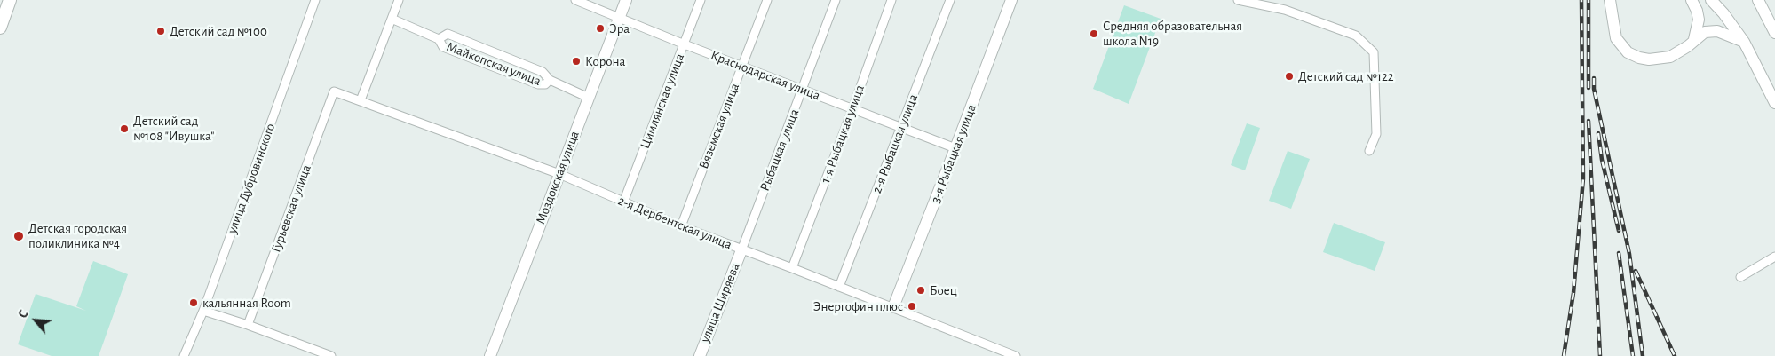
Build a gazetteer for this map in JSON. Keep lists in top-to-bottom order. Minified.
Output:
{"streets":{"street":["Майкопская улица","Краснодарская улица","Цимлянская улица","Вяземская улица","1-я Рыбацкая улица","2-я Рыбацкая улица","Рыбацкая улица","3-я Рыбацкая улица","Моздокская улица","улица Дубровинского","Гурьевская улица","2-я Дербентская улица","улица Ширяева"]},"crossings":[["Майкопская улица","Моздокская улица"],["Краснодарская улица","Цимлянская улица"],["Краснодарская улица","Вяземская улица"],["Краснодарская улица","1-я Рыбацкая улица"],["Краснодарская улица","2-я Рыбацкая улица"],["Краснодарская улица","Рыбацкая улица"],["Краснодарская улица","3-я Рыбацкая улица"],["Краснодарская улица","Моздокская улица"],["Цимлянская улица","2-я Дербентская улица"],["Вяземская улица","2-я Дербентская улица"],["1-я Рыбацкая улица","2-я Дербентская улица"],["2-я Рыбацкая улица","2-я Дербентская улица"],["Рыбацкая улица","2-я Дербентская улица"],["Рыбацкая улица","улица Ширяева"],["3-я Рыбацкая улица","2-я Дербентская улица"],["Моздокская улица","2-я Дербентская улица"],["Гурьевская улица","2-я Дербентская улица"],["2-я Дербентская улица","улица Ширяева"]],"places":["Эра","Детский сад №100","Средняя образовательная школа N19","Корона","Детский сад №122","Детский сад №108 \"Ивушка\"","Детская городская поликлиника №4","Боец","кальянная Room","Энергофин плюс"],"north":"top left"}
